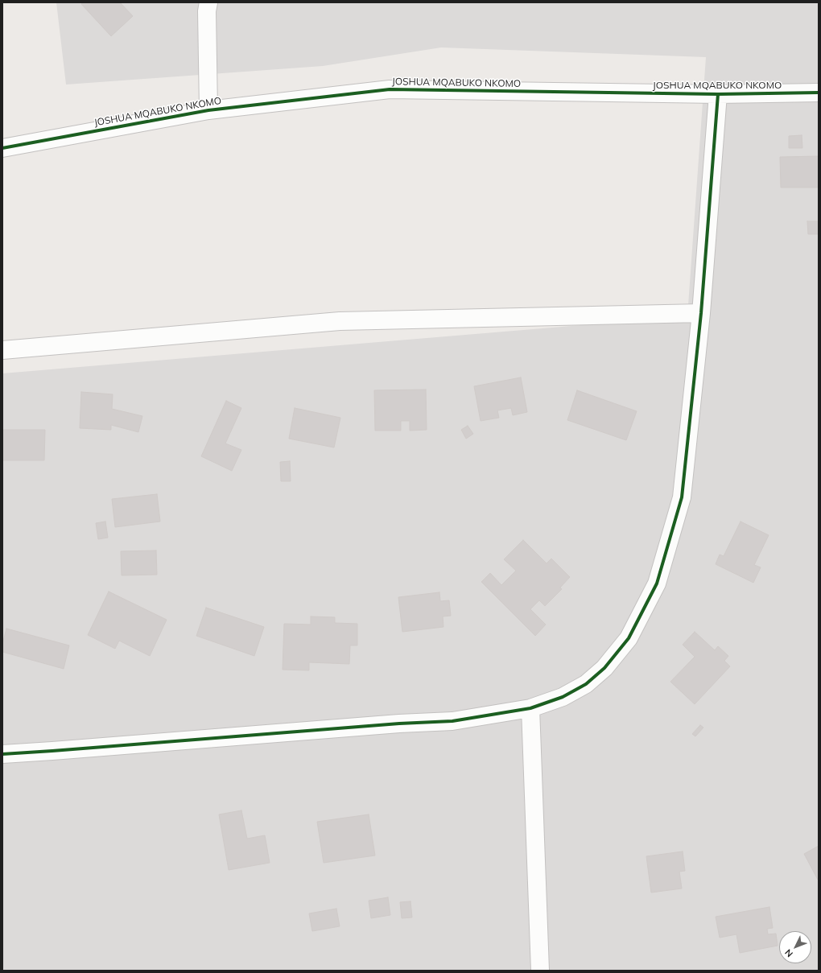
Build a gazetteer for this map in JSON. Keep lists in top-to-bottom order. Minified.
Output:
{"streets":{"street":["JOSHUA MQABUKO NKOMO"]},"north":"bottom left"}
